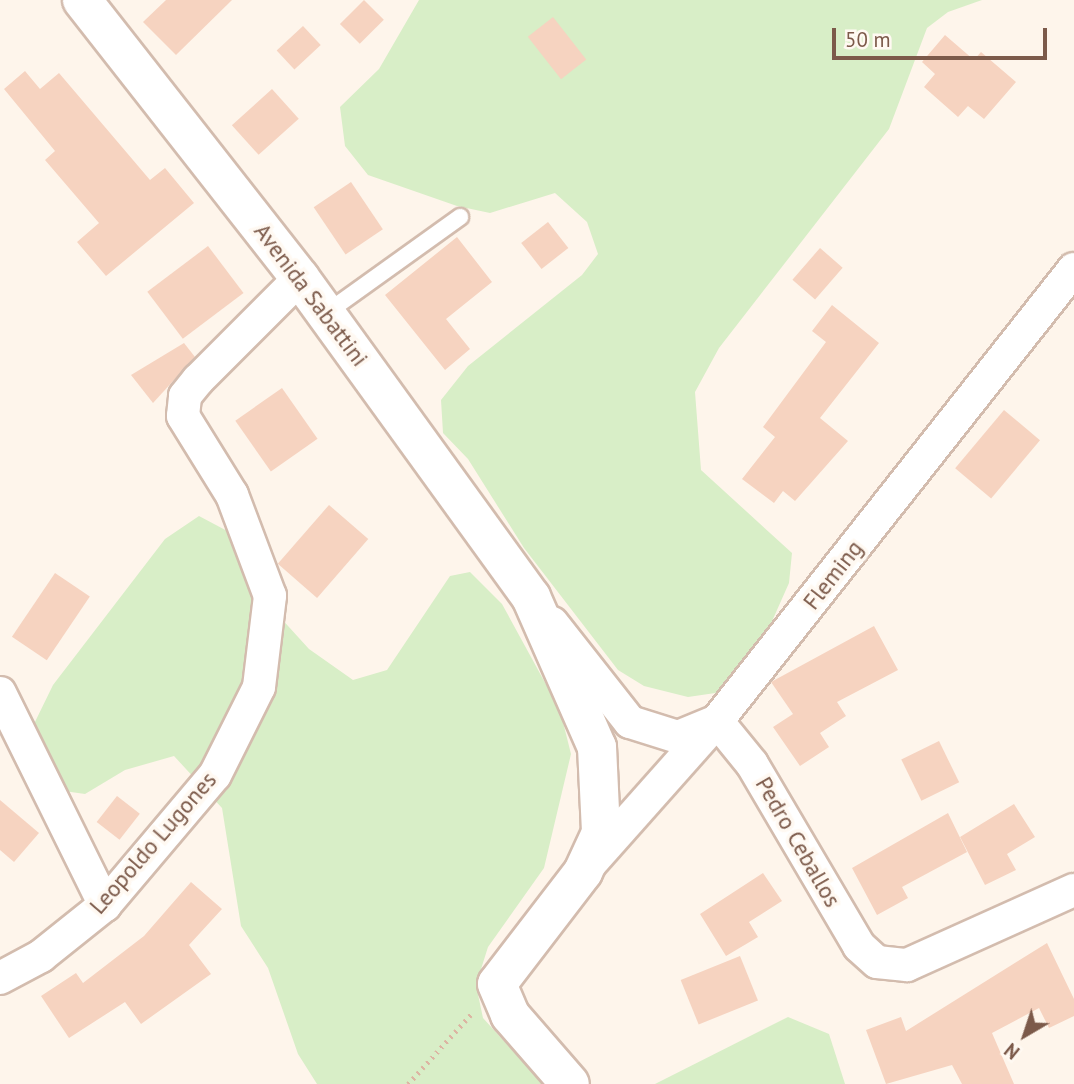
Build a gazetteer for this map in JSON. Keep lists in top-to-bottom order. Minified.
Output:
{"streets":{"street":["Avenida Sabattini","Fleming","Pedro Ceballos","Leopoldo Lugones"]},"crossings":[["Avenida Sabattini","Fleming"],["Avenida Sabattini","Pedro Ceballos"],["Avenida Sabattini","Leopoldo Lugones"],["Fleming","Pedro Ceballos"]],"scale_bar":"50 m","north":"bottom left"}
